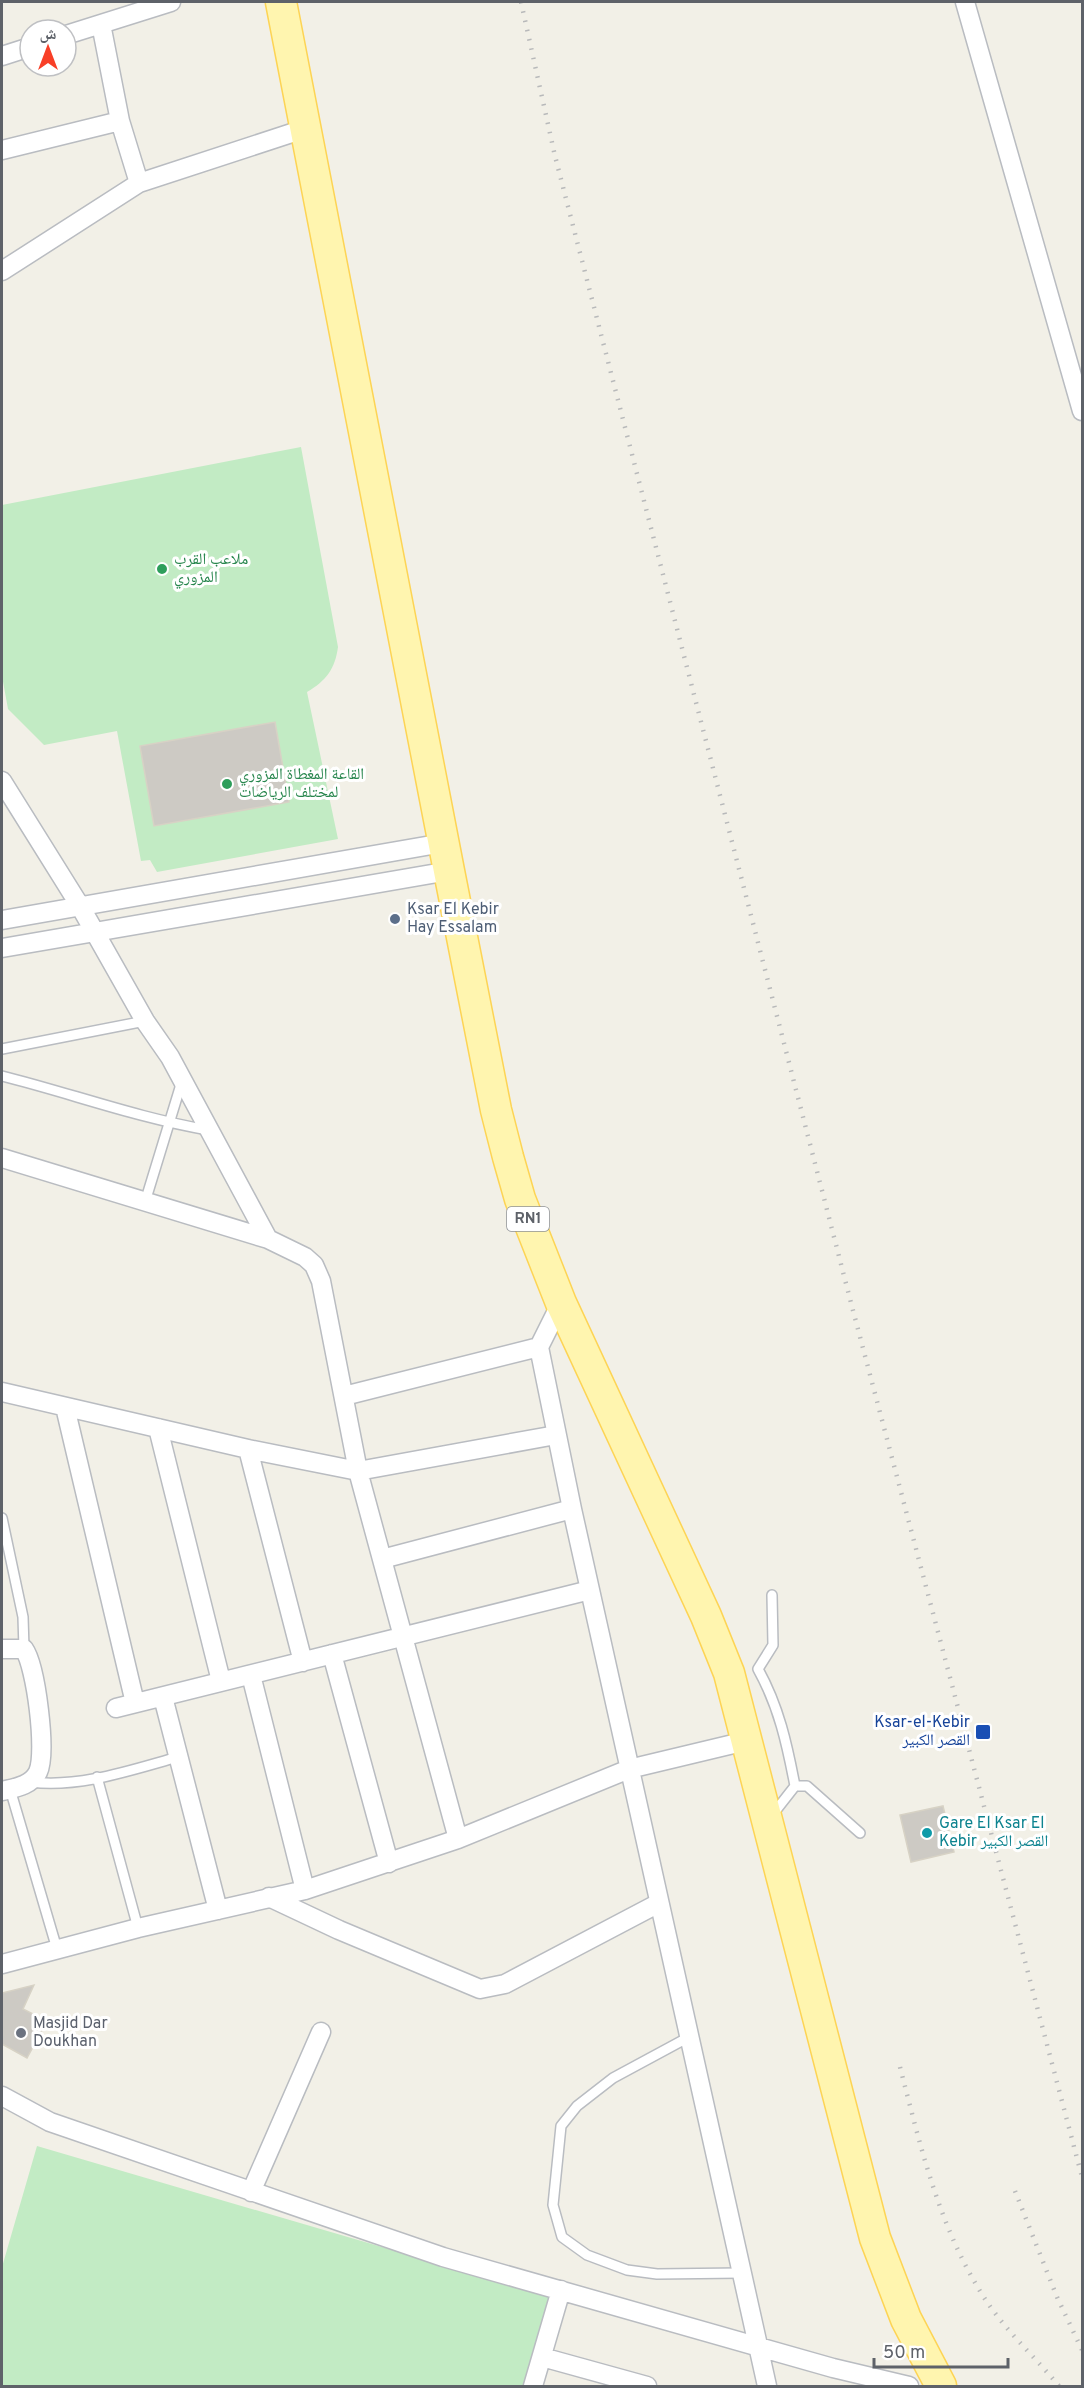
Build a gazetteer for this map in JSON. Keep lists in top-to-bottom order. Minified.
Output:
{"streets":{"main road":["RN1"]},"places":{"other":["ملاعب القرب المزوري","القاعة المغطاة المزوري لمختلف الرياضات","Ksar El Kebir Hay Essalam","Gare El Ksar El Kebir القصر الكبير","Masjid Dar Doukhan"],"transit":["Ksar-el-Kebir القصر الكبير"]},"scale_bar":"50 m","north":"top"}
